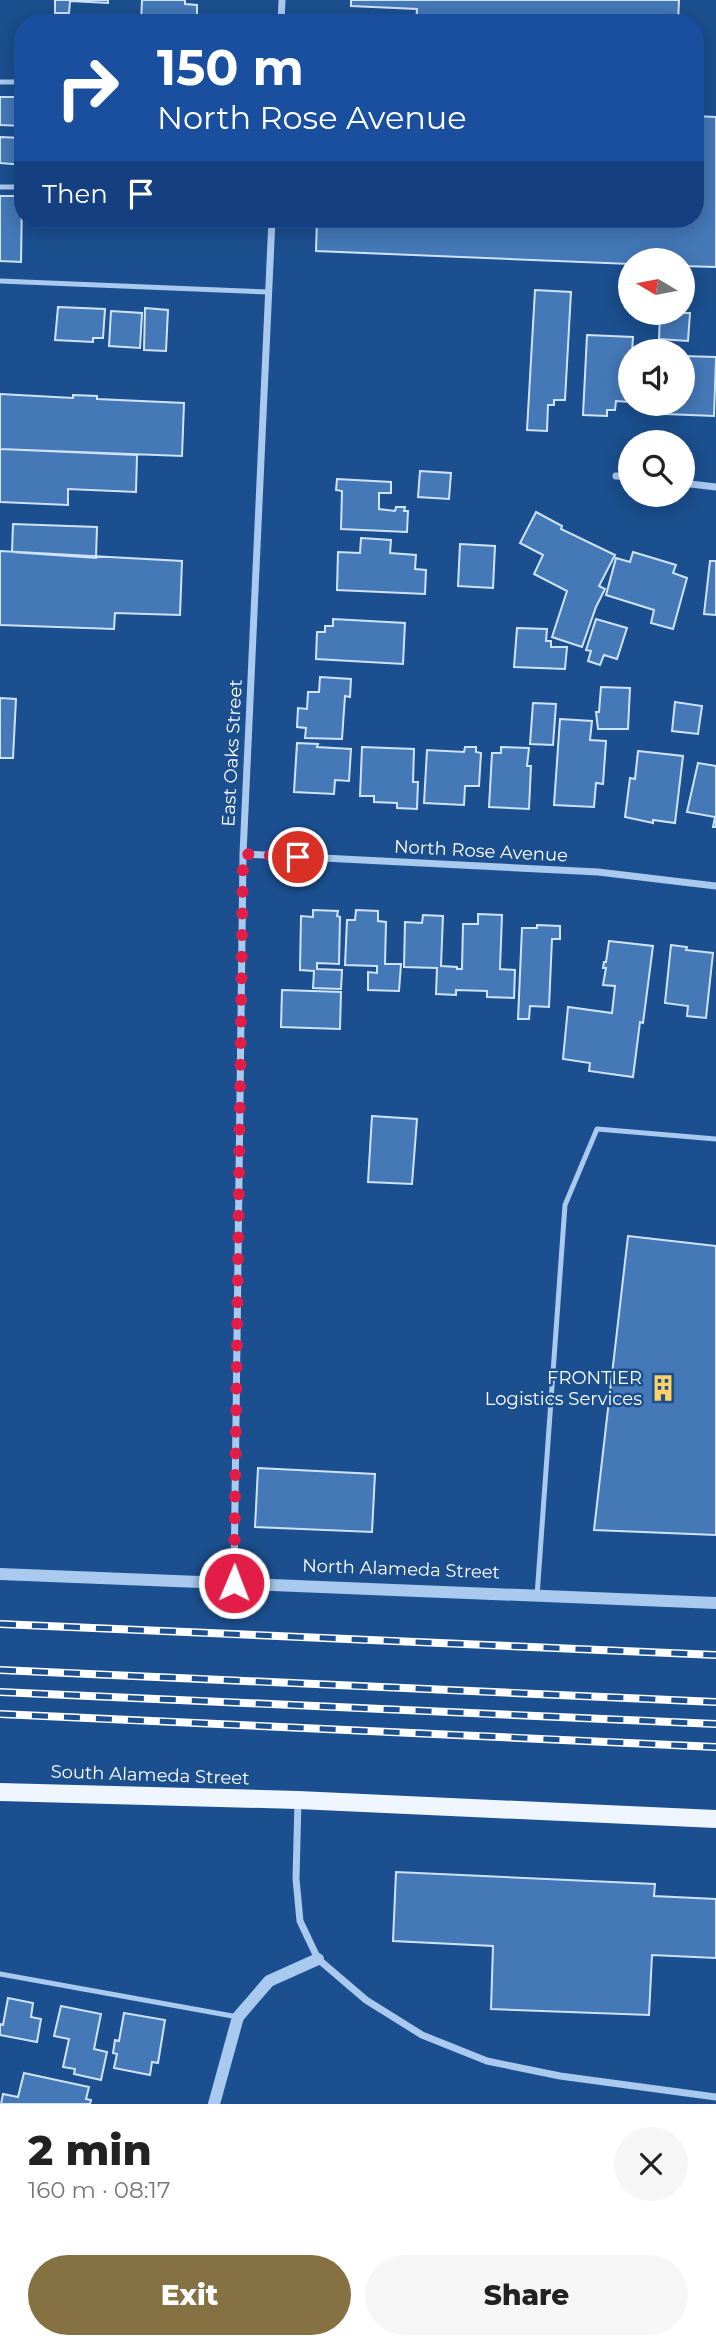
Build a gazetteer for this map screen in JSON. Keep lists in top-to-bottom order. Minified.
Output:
{"streets":{"main road":["South Alameda Street"],"street":["East Oaks Street","North Rose Avenue","North Alameda Street"]},"crossings":[["East Oaks Street","North Rose Avenue"],["East Oaks Street","North Alameda Street"]],"places":{"building":["FRONTIER Logistics Services"]},"north":"left","page":{"turn":["150 m","North Rose Avenue"],"then":"Then","heading":["2 min","160 m · 08:17"],"buttons":["Exit","Share"]}}
